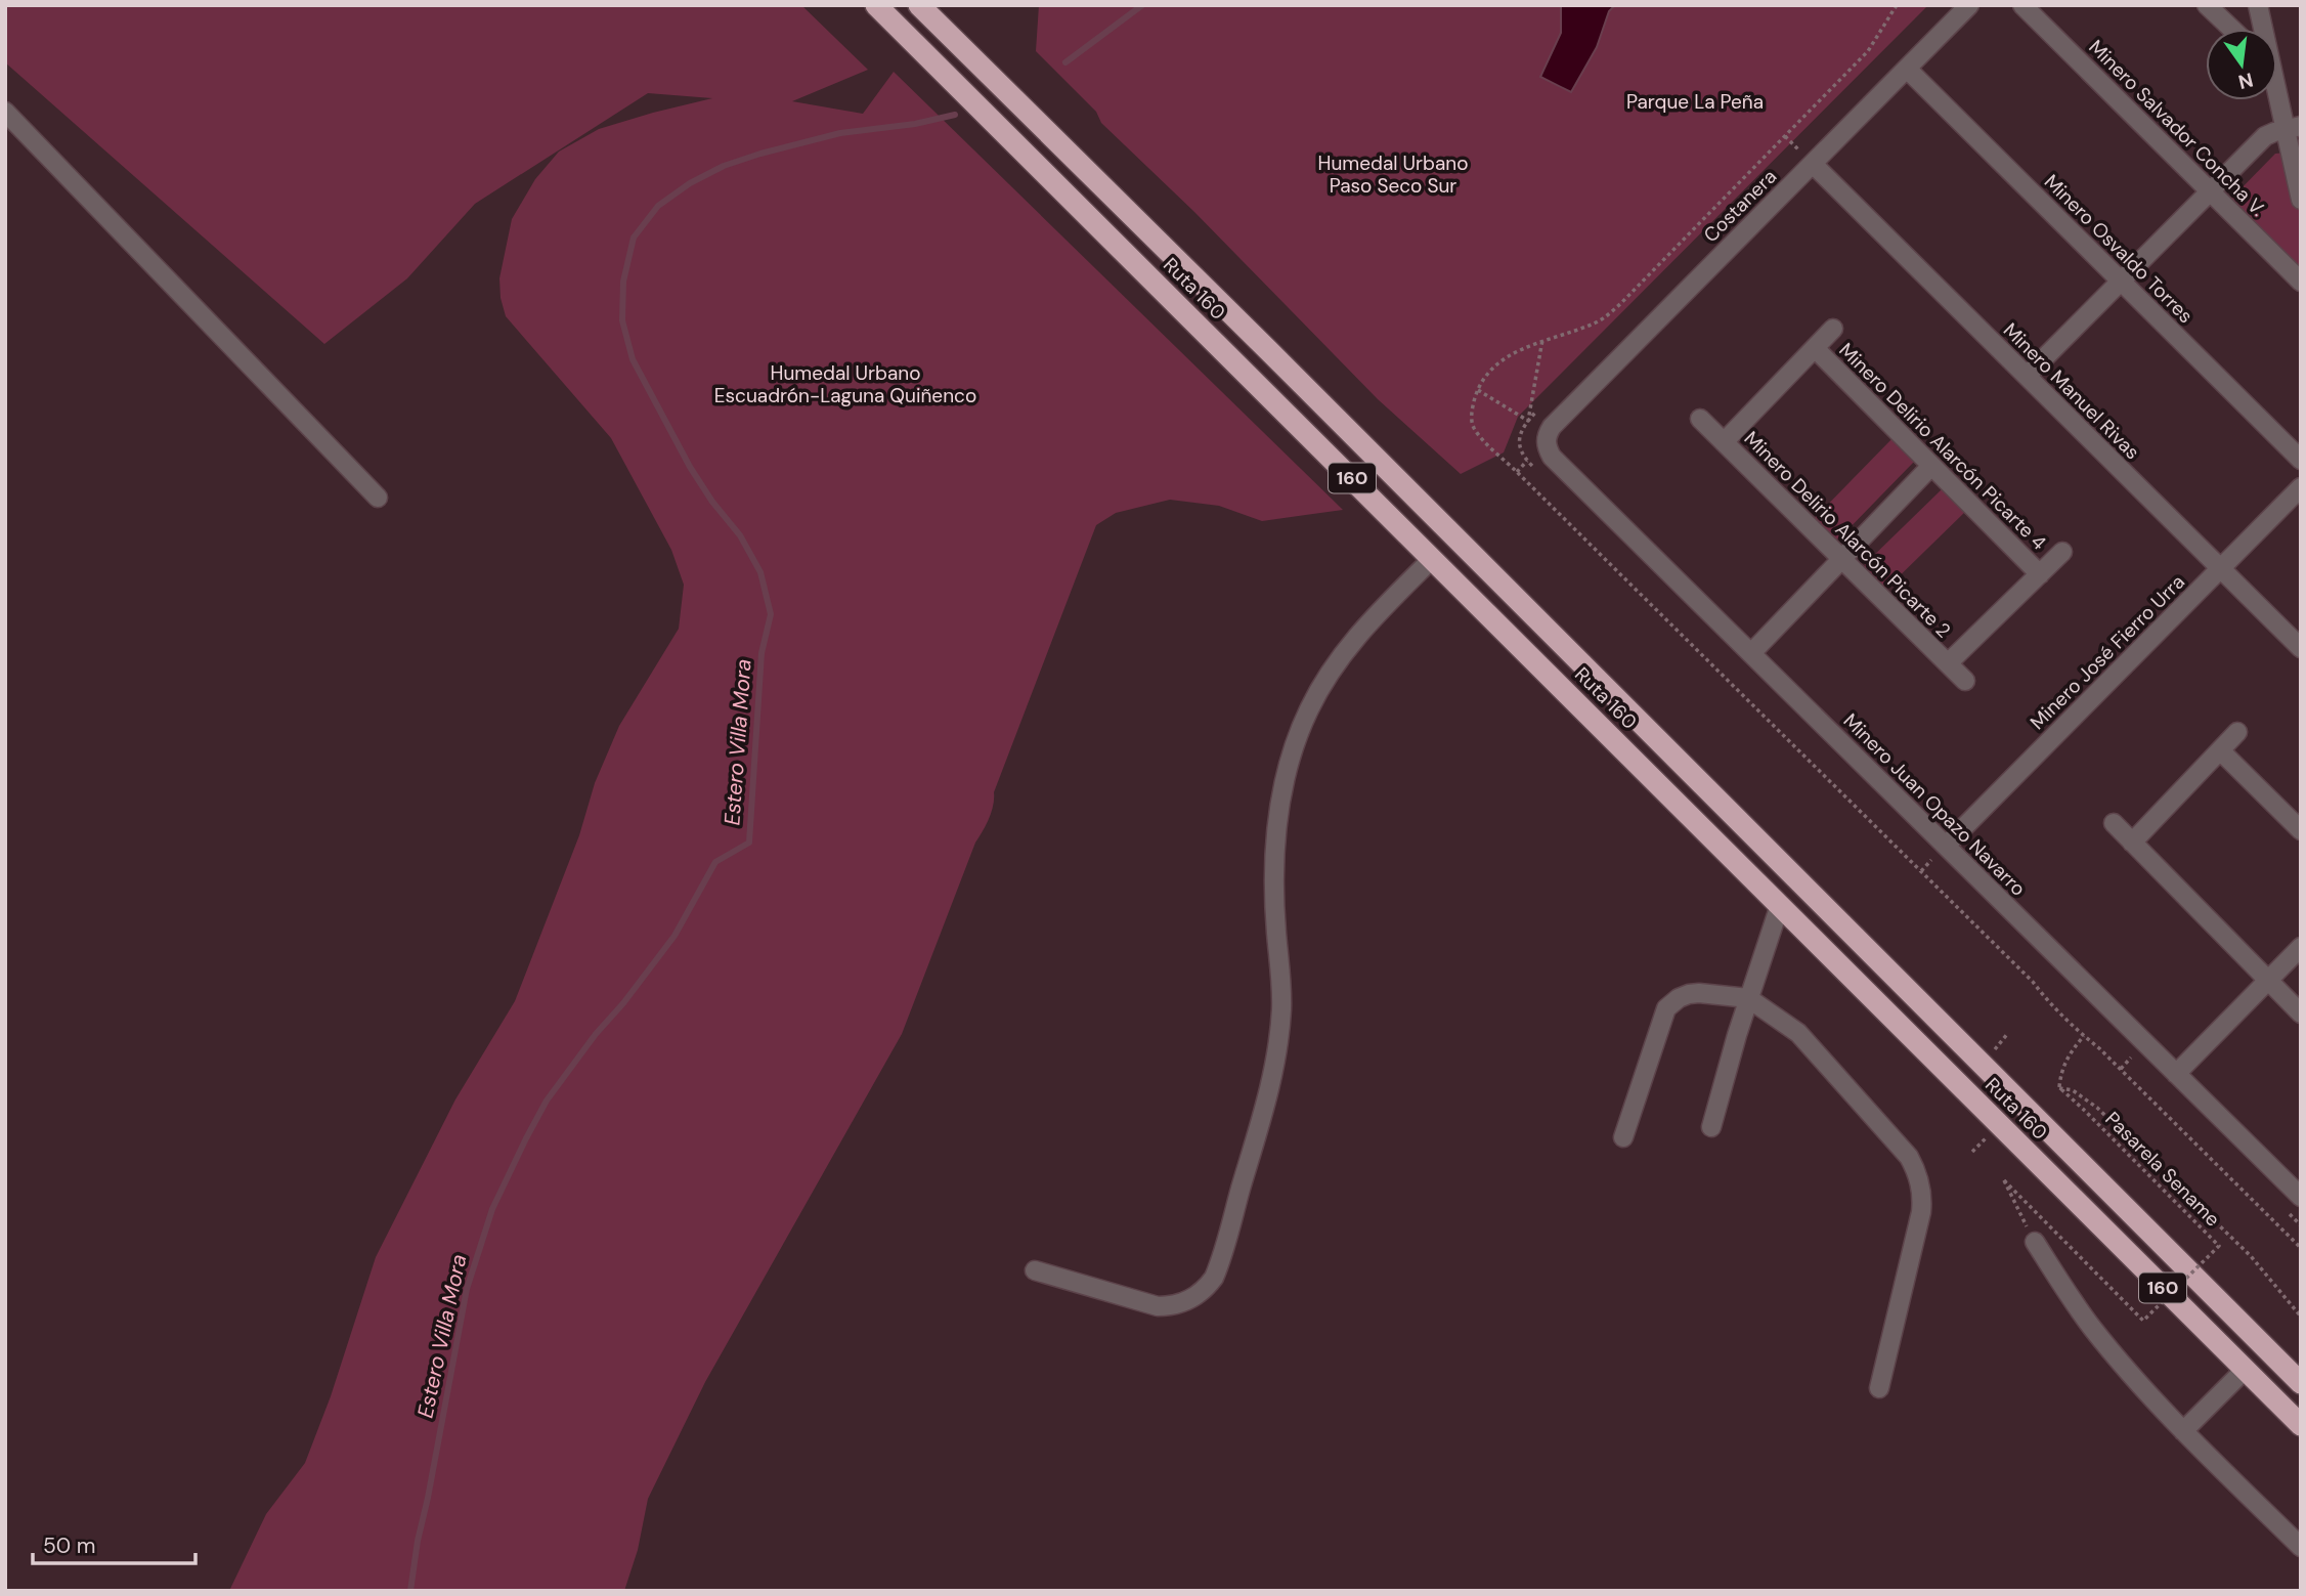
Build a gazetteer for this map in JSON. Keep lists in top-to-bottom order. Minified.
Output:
{"streets":{"highway":["Ruta 160","160"],"street":["Minero Salvador Concha V.","Costanera","Minero Osvaldo Torres","Minero Manuel Rivas","Minero Delirio Alarcón Picarte 4","Minero Delirio Alarcón Picarte 2","Minero José Fierro Urra","Minero Juan Opazo Navarro"],"path":["Pasarela Sename"]},"crossings":[["Costanera","Minero Osvaldo Torres"],["Costanera","Minero Manuel Rivas"],["Costanera","Minero Juan Opazo Navarro"],["Minero Manuel Rivas","Minero José Fierro Urra"],["Minero José Fierro Urra","Minero Juan Opazo Navarro"]],"water":["Estero Villa Mora"],"parks":["Parque La Peña","Humedal Urbano Paso Seco Sur","Humedal Urbano Escuadrón-Laguna Quiñenco"],"scale_bar":"50 m","north":"bottom"}
